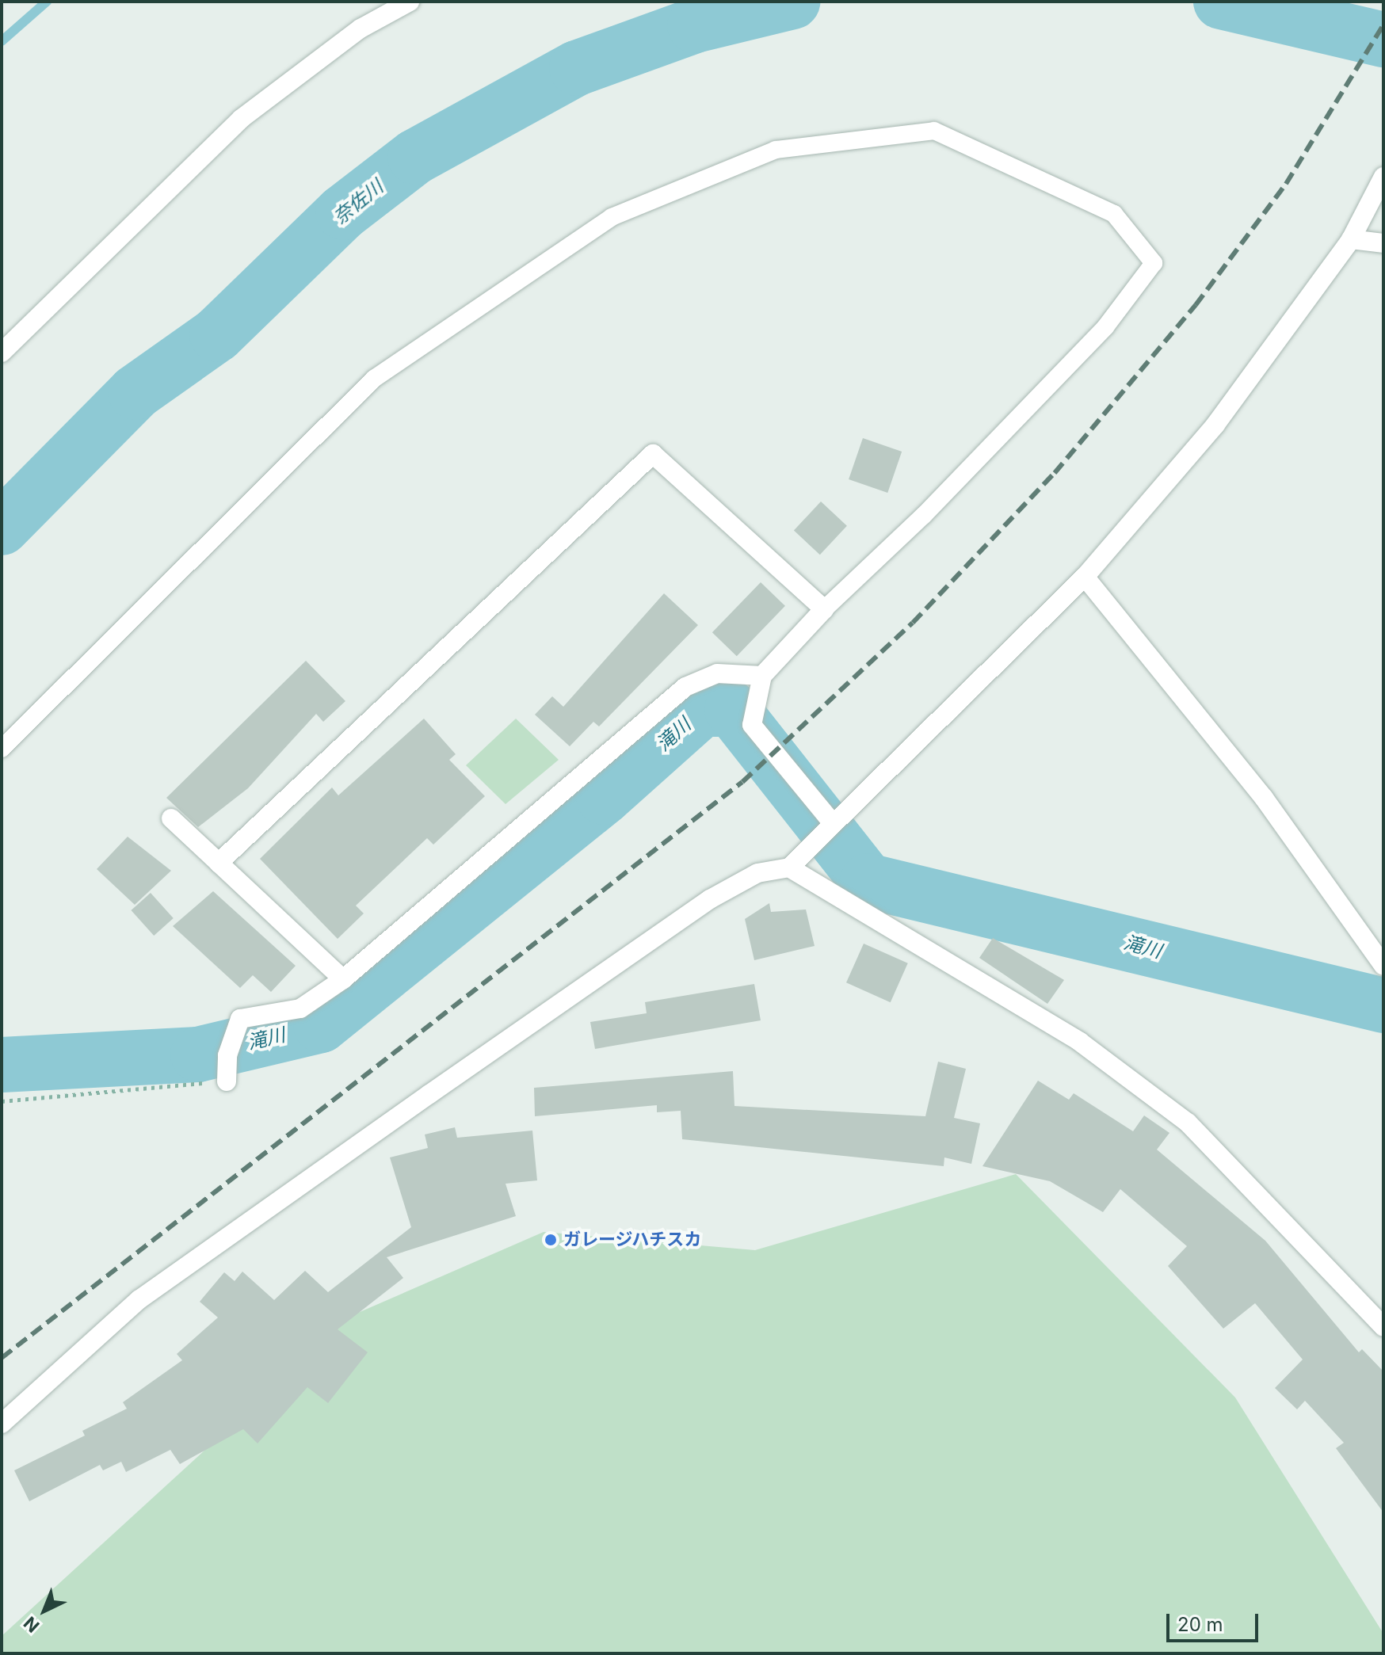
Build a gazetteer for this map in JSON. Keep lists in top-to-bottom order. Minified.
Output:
{"water":["奈佐川","滝川"],"places":["ガレージハチスカ"],"scale_bar":"20 m","north":"bottom left"}
